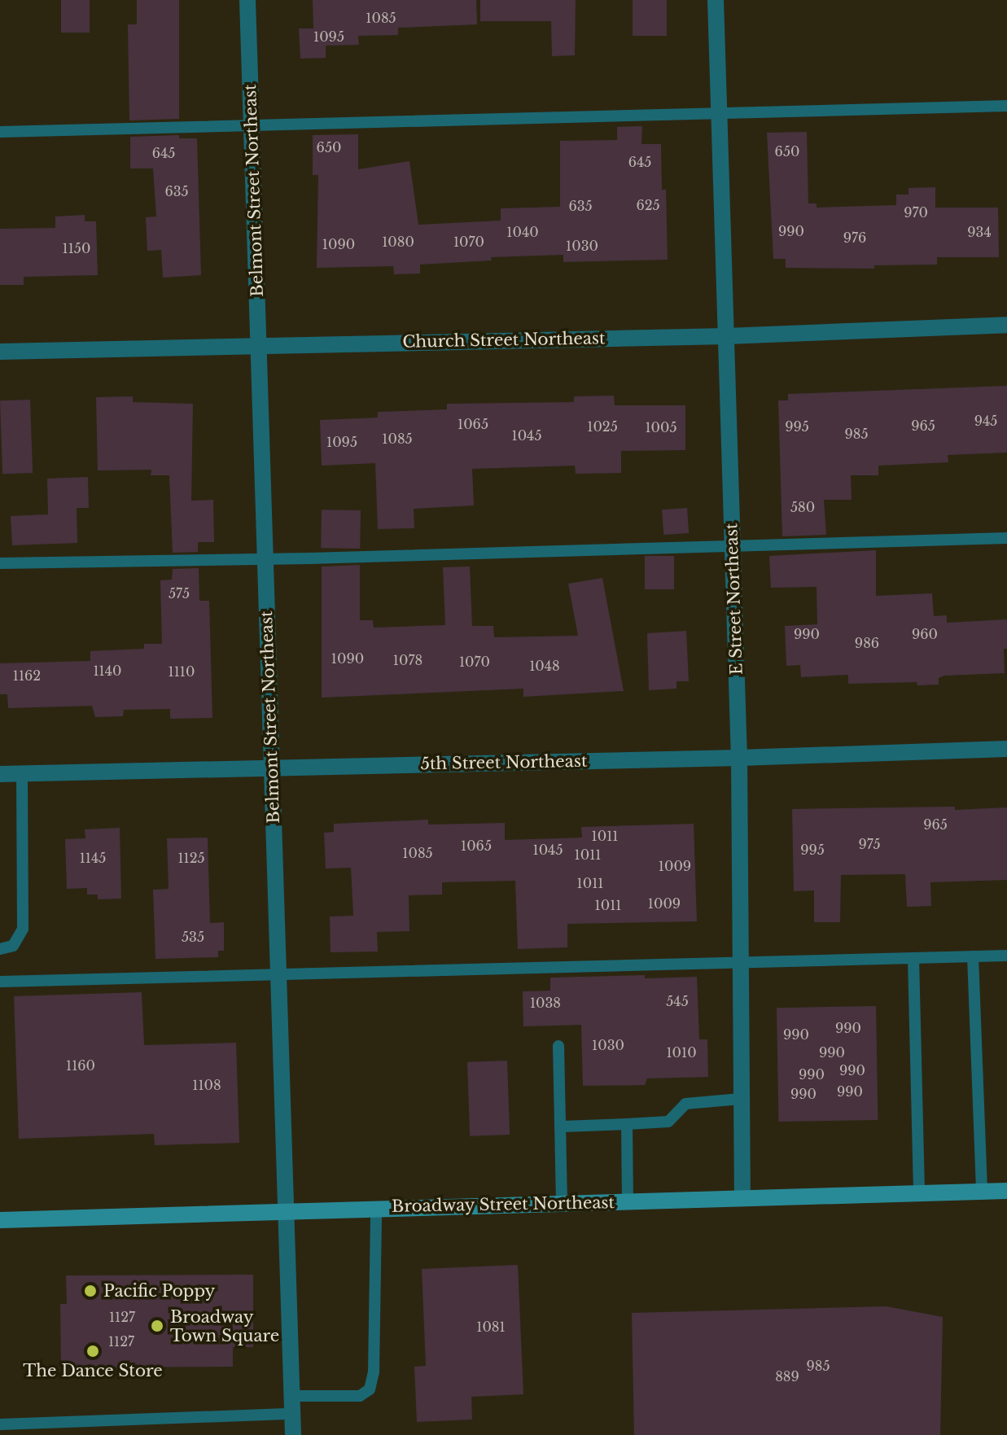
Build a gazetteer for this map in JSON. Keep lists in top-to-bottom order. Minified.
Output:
{"streets":{"main road":["Broadway Street Northeast"],"street":["Belmont Street Northeast","Church Street Northeast","E Street Northeast","5th Street Northeast"]},"crossings":[["Belmont Street Northeast","Church Street Northeast"],["Belmont Street Northeast","5th Street Northeast"],["Belmont Street Northeast","Broadway Street Northeast"],["Church Street Northeast","E Street Northeast"],["E Street Northeast","5th Street Northeast"],["E Street Northeast","Broadway Street Northeast"]],"places":["Pacific Poppy","Broadway Town Square","The Dance Store"],"house_numbers":["1085","1095","650","650","645","645","635","625","635","970","990","1040","934","976","1080","1070","1090","1030","1150","945","1065","965","1025","995","1005","985","1045","1085","1095","580","575","990","960","986","1090","1078","1070","1048","1140","1110","1162","965","1011","975","1065","1045","995","1085","1011","1145","1125","1009","1011","1009","1011","535","545","1038","990","990","1030","1010","990","1160","990","990","1108","990","990","1127","1081","1127","985","889"]}
